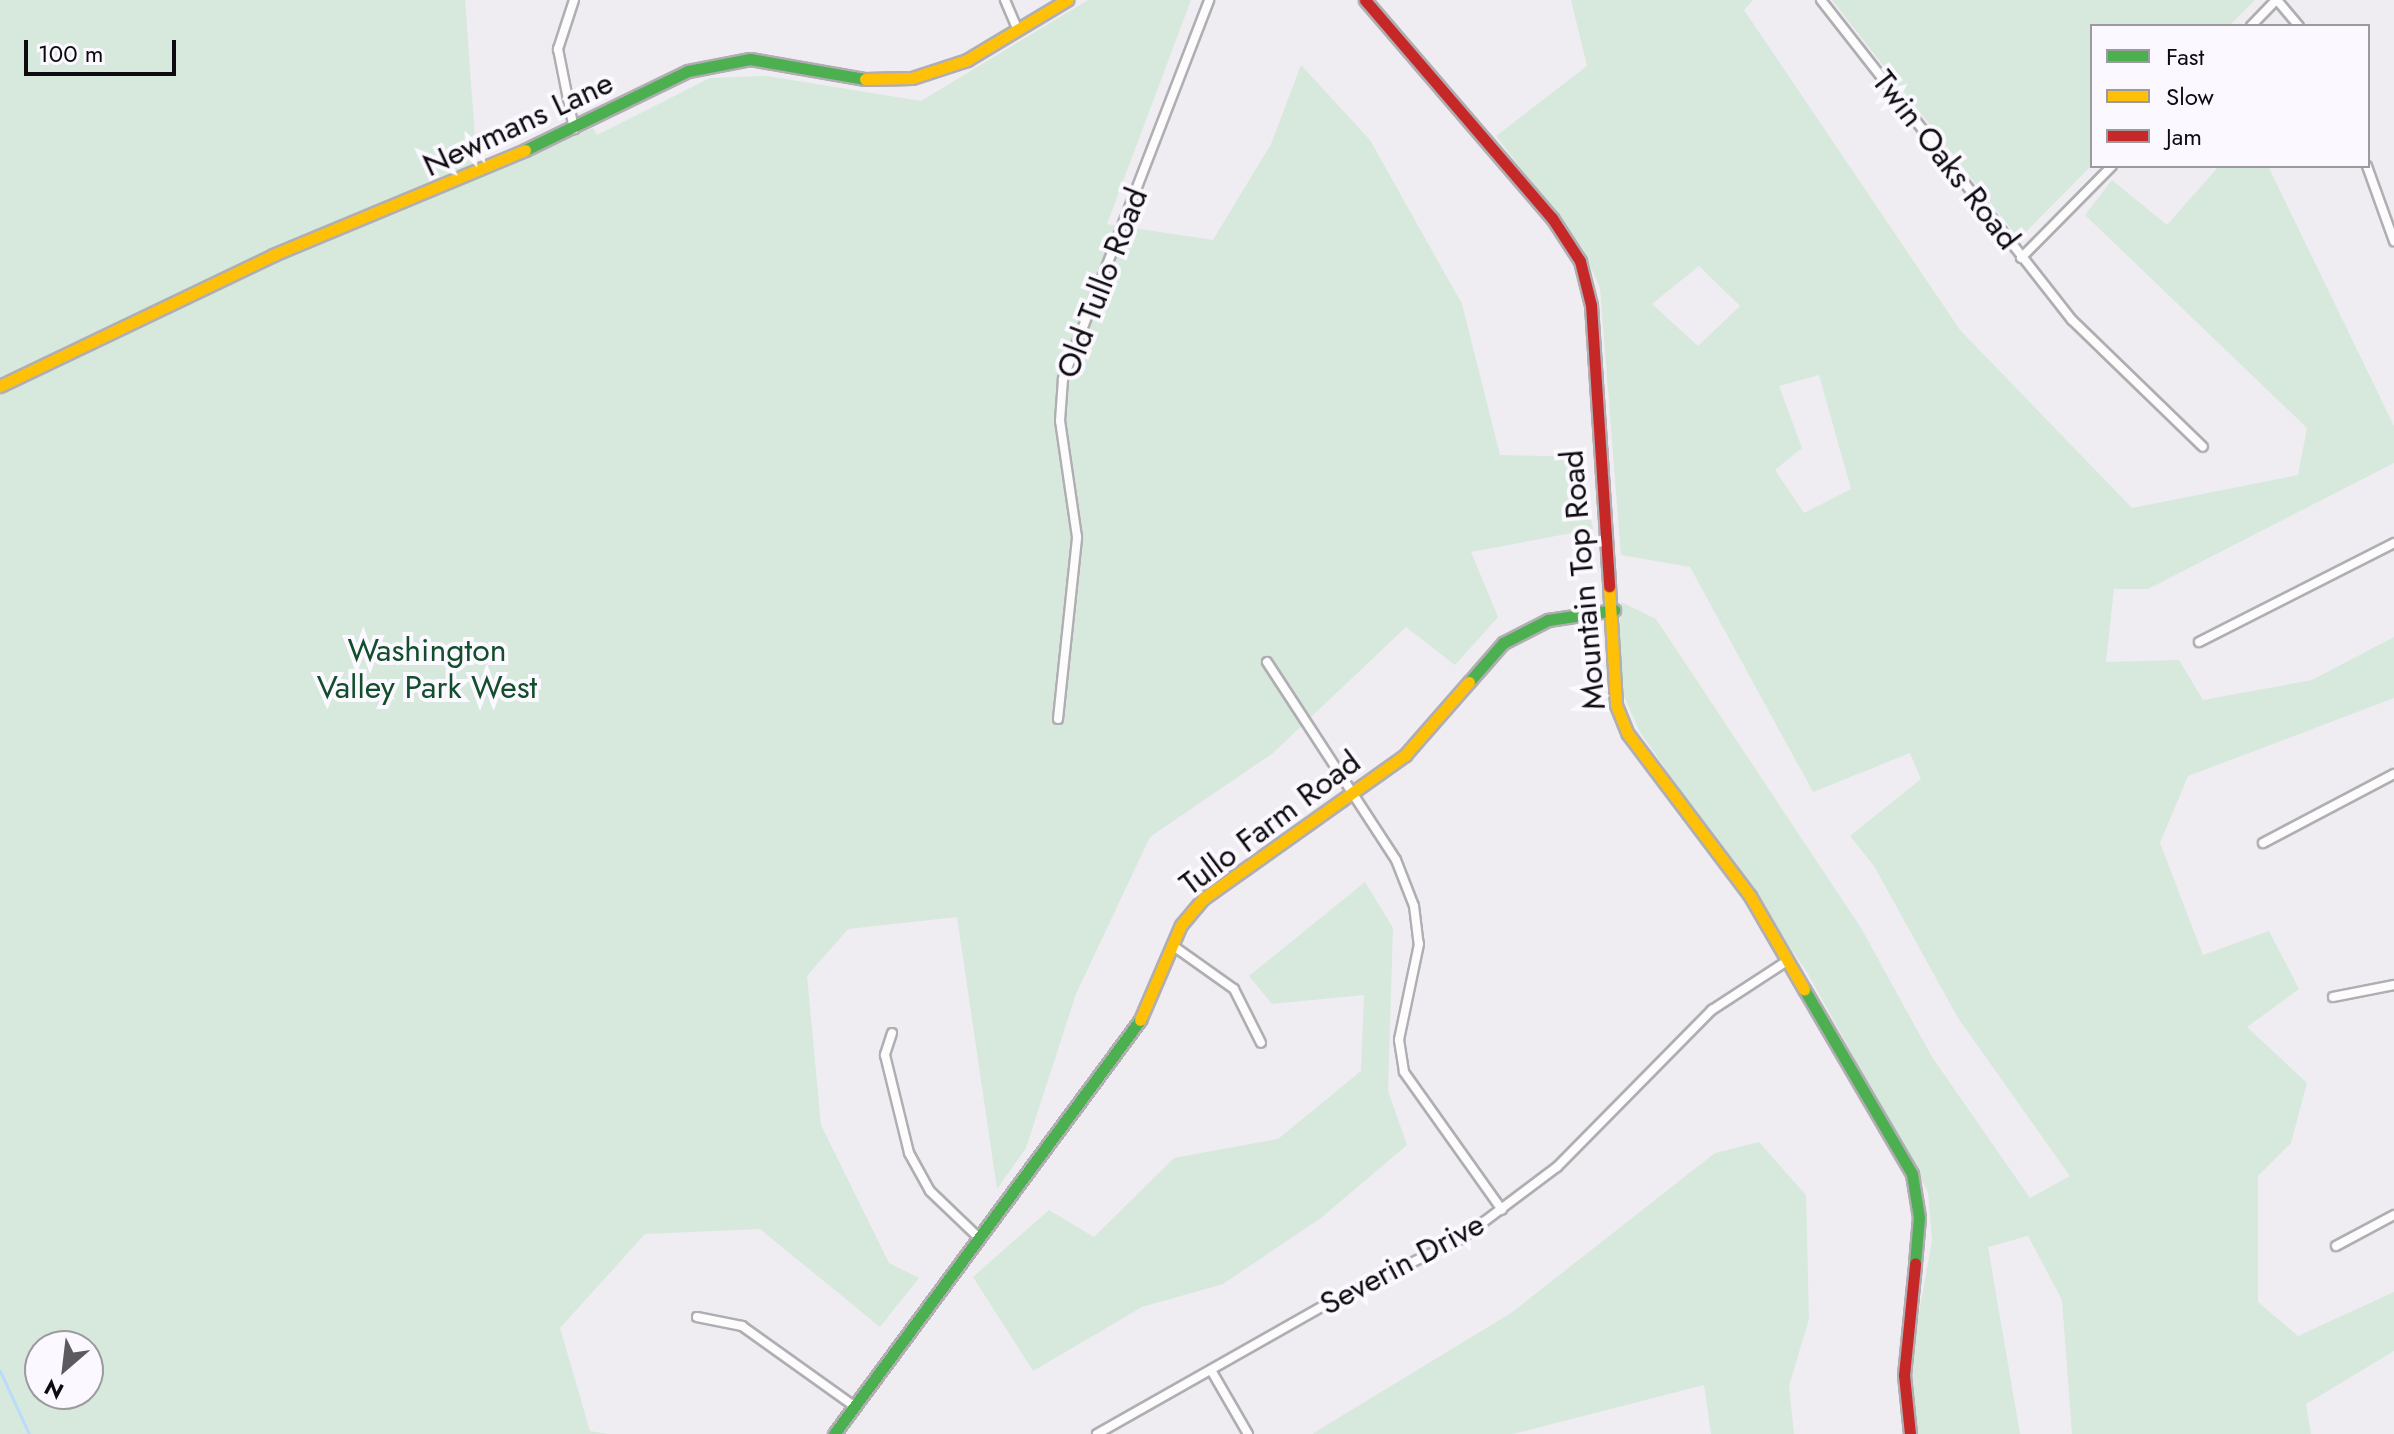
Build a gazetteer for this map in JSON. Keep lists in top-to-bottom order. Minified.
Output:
{"streets":{"street":["Newmans Lane","Twin Oaks Road","Old Tullo Road","Mountain Top Road","Tullo Farm Road","Severin Drive"]},"crossings":[["Mountain Top Road","Tullo Farm Road"],["Mountain Top Road","Severin Drive"]],"parks":["Washington Valley Park West"],"legend":["Fast","Slow","Jam"],"scale_bar":"100 m","north":"bottom left"}
